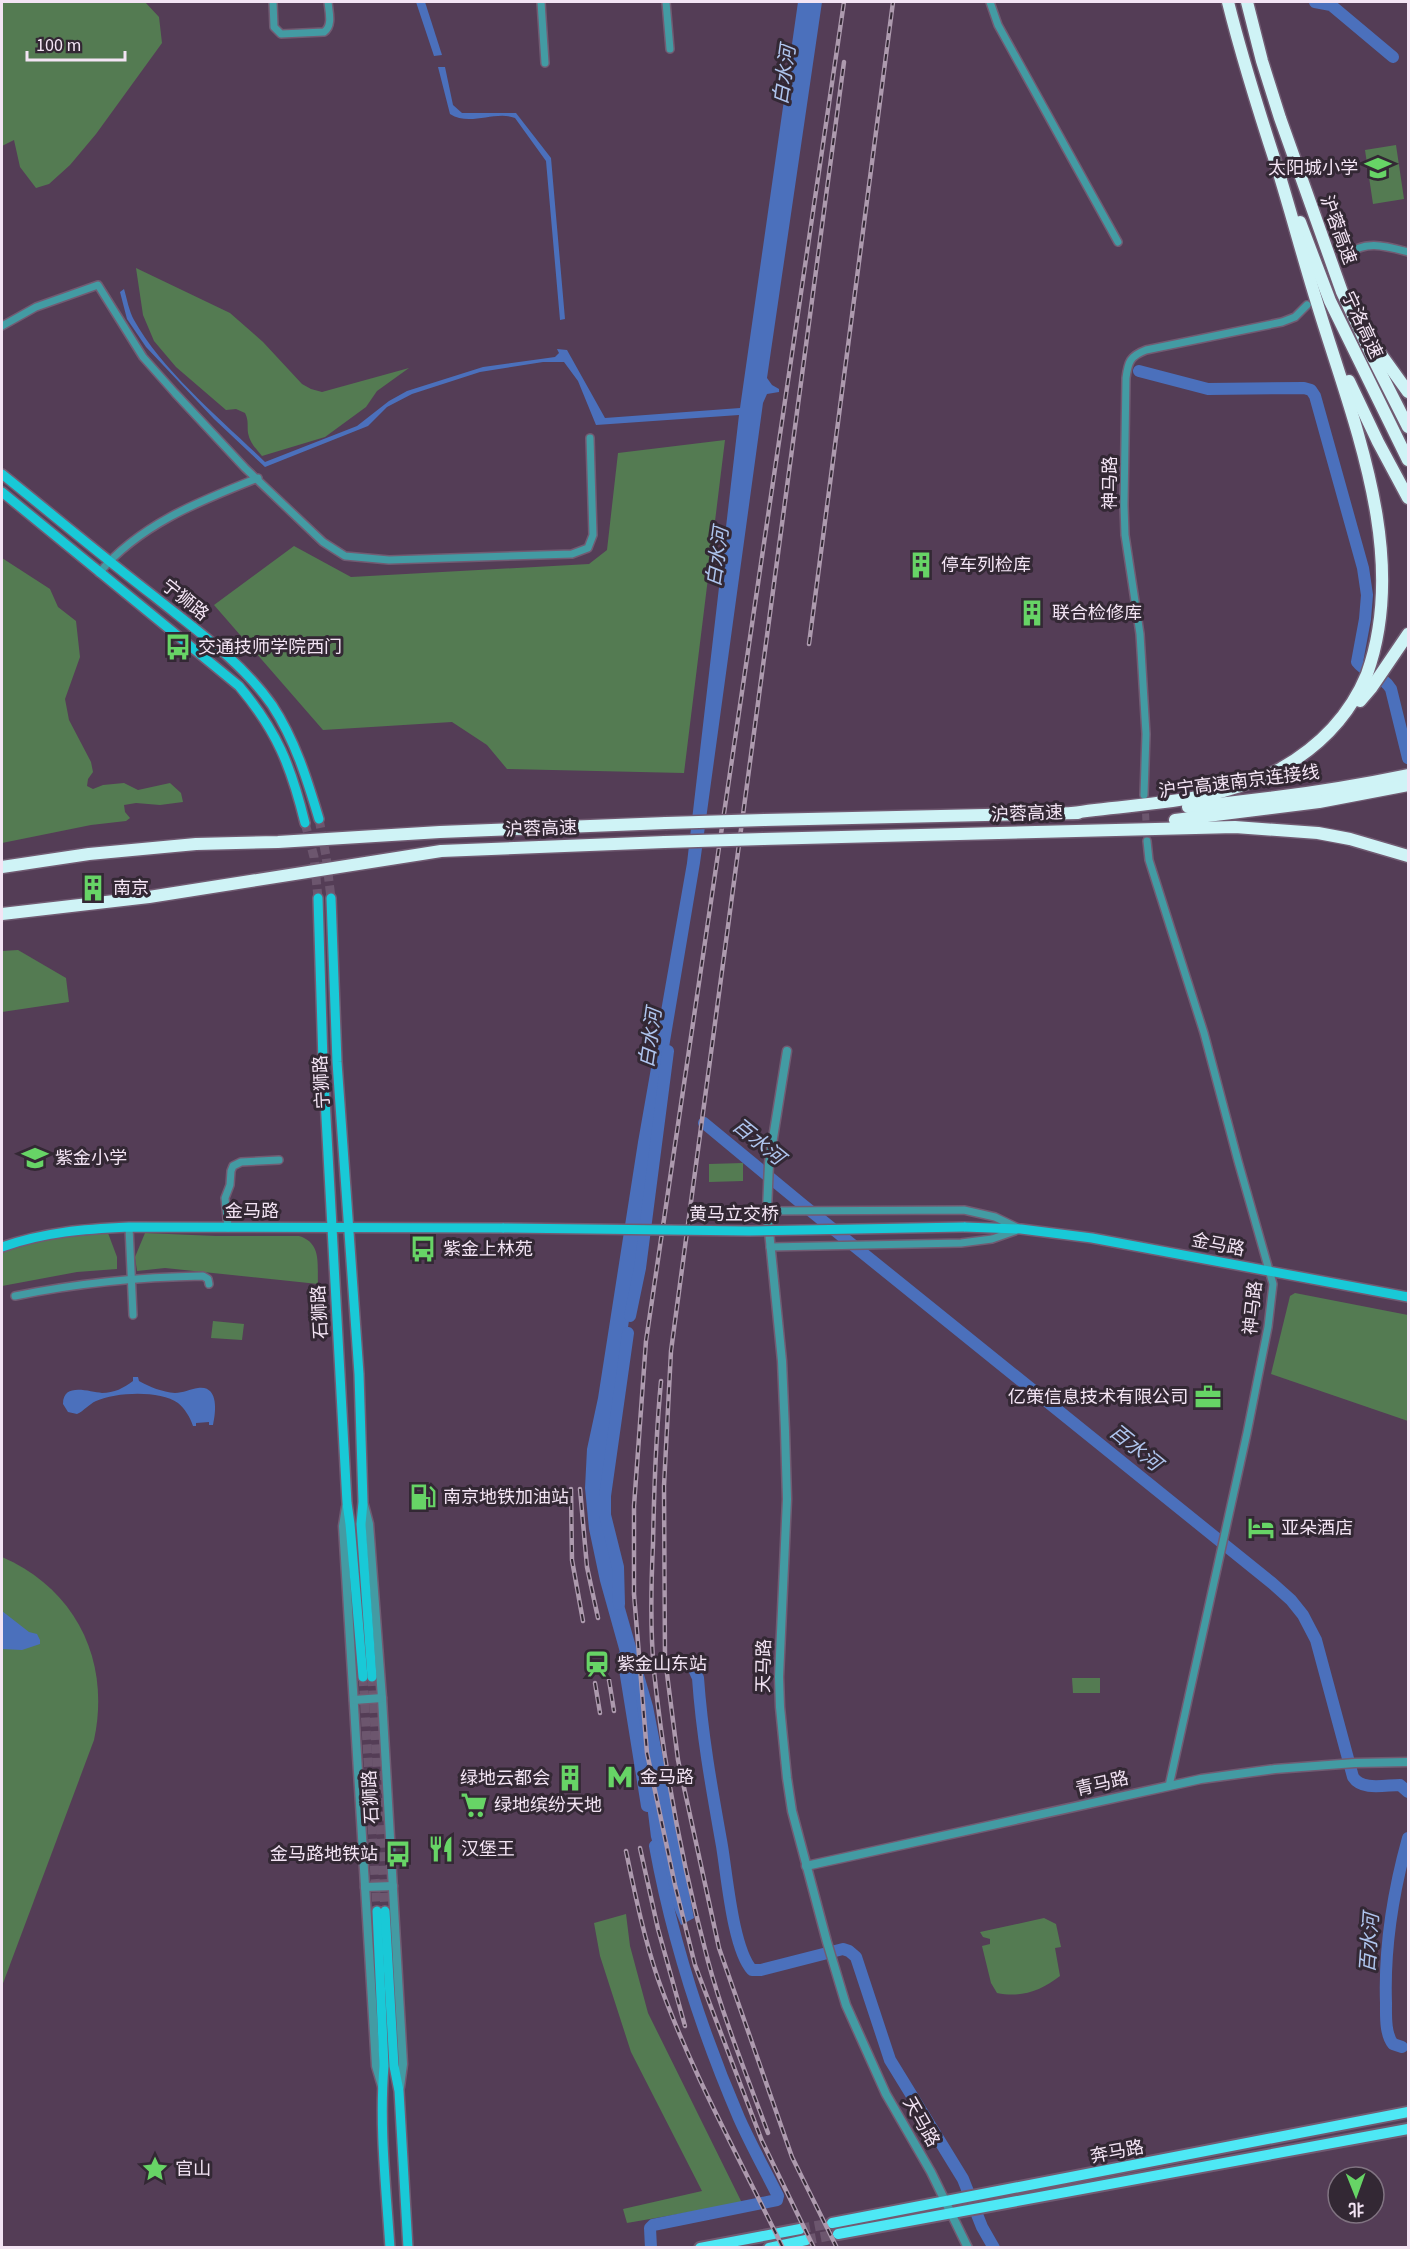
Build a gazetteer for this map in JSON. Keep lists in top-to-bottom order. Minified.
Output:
{"streets":{"highway":["沪蓉高速","宁洛高速","沪宁高速南京连接线"],"main road":["宁狮路","金马路","黄马立交桥","石狮路","奔马路"],"street":["神马路","天马路","青马路"]},"crossings":[["沪蓉高速","沪宁高速南京连接线"],["神马路","金马路"],["神马路","青马路"],["宁狮路","金马路"],["宁狮路","石狮路"],["金马路","黄马立交桥"],["金马路","石狮路"],["金马路","天马路"],["天马路","青马路"],["天马路","奔马路"]],"water":["白水河","百水河"],"places":{"school or university":["太阳城小学","紫金小学"],"building":["停车列检库","联合检修库","南京","绿地云都会"],"bus stop":["交通技师学院西门","紫金上林苑","金马路地铁站"],"office":["亿策信息技术有限公司"],"fuel station":["南京地铁加油站"],"hotel":["亚朵酒店"],"station":["紫金山东站"],"metro station":["金马路"],"supermarket":["绿地缤纷天地"],"restaurant":["汉堡王"],"place":["官山"]},"scale_bar":"100 m","north":"bottom"}
